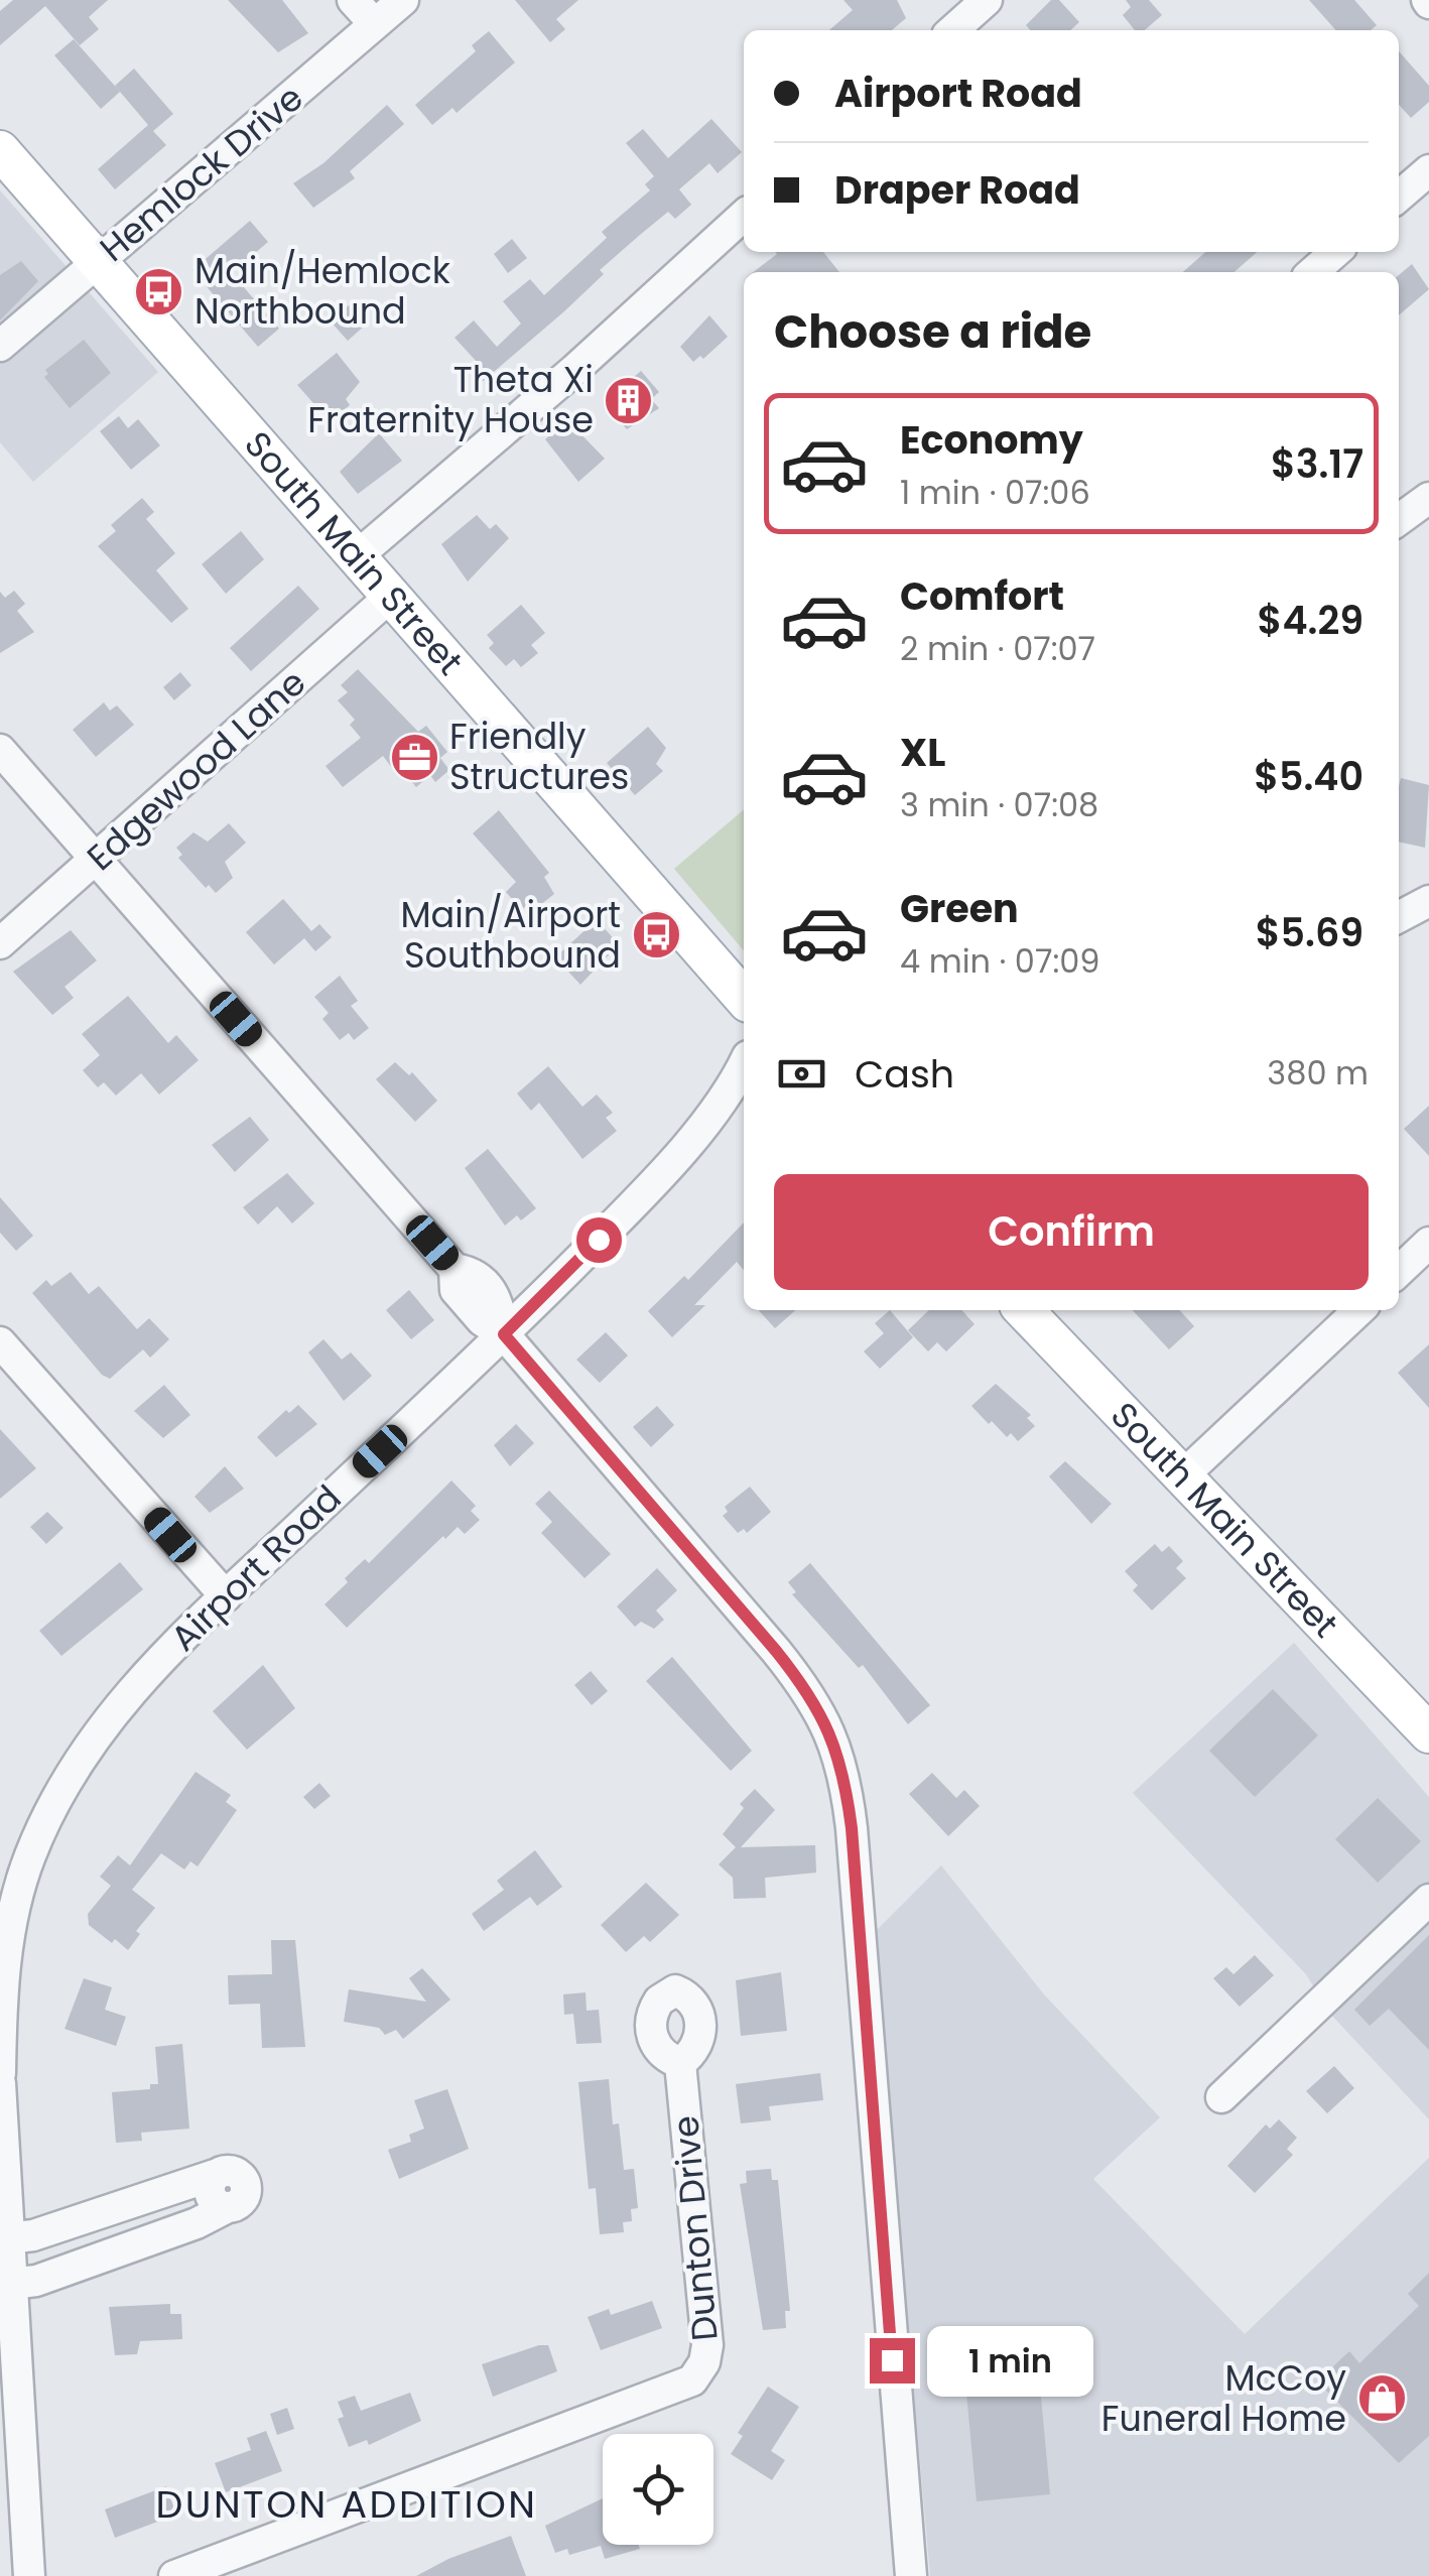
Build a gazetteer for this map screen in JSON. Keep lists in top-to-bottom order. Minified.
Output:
{"streets":{"main road":["South Main Street"],"street":["Hemlock Drive","Edgewood Lane","Airport Road","Dunton Drive"]},"crossings":[["Hemlock Drive","South Main Street"],["South Main Street","Edgewood Lane"]],"districts":["DUNTON ADDITION"],"places":{"bus stop":["Main/Hemlock Northbound","Main/Airport Southbound"],"building":["Theta Xi Fraternity House"],"office":["Friendly Structures"],"shop":["McCoy Funeral Home"]},"page":{"banner":["Airport Road","Draper Road"],"heading":"Choose a ride","list":[{"name":"Economy","note":"1 min · 07:06","value":"$3.17"},{"name":"Comfort","note":"2 min · 07:07","value":"$4.29"},{"name":"XL","note":"3 min · 07:08","value":"$5.40"},{"name":"Green","note":"4 min · 07:09","value":"$5.69"}],"pay":["Cash","380 m"],"buttons":"Confirm","bubble":"1 min"}}
